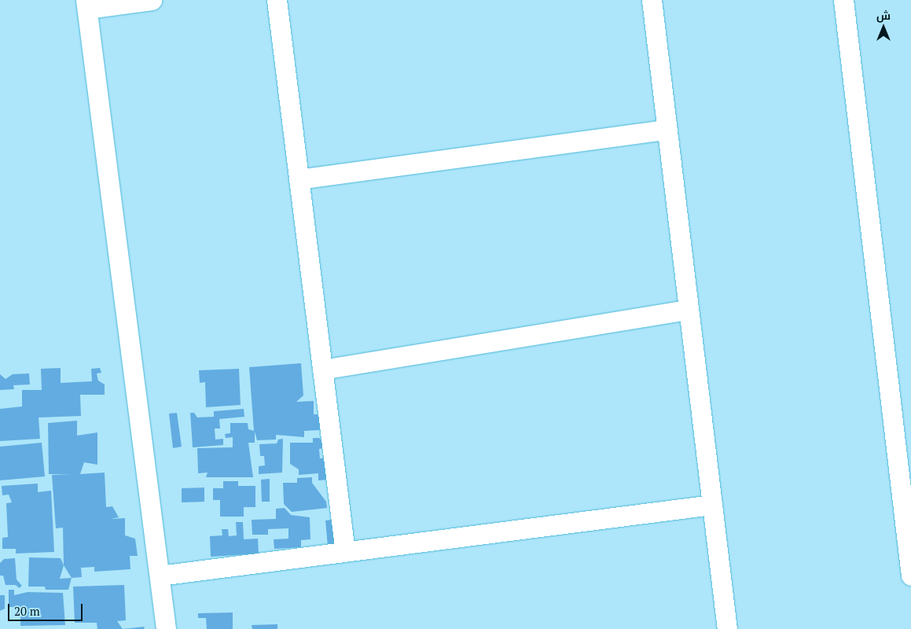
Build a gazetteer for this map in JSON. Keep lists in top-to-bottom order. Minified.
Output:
{"scale_bar":"20 m","north":"top"}
